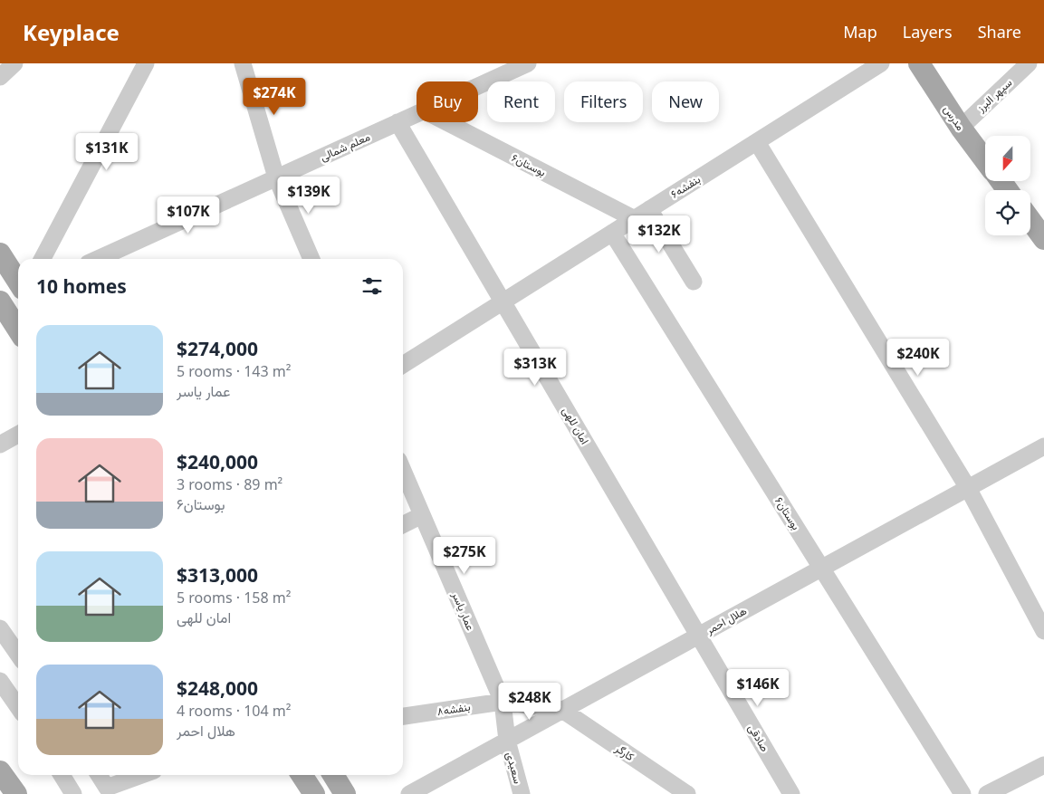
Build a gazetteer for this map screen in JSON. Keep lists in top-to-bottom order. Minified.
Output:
{"streets":{"main road":["مدرس"],"street":["سپهر البرز","معلم شمالی","بوستان۶","بنفشه۶","امان للهی","عمار یاسر","هلال احمر","بنفشه۸","صادقی","کارگر","سعیدی"]},"crossings":[["سپهر البرز","مدرس"],["معلم شمالی","امان للهی"],["بوستان۶","بنفشه۶"],["بوستان۶","هلال احمر"],["بنفشه۶","امان للهی"],["امان للهی","هلال احمر"],["امان للهی","صادقی"],["عمار یاسر","هلال احمر"],["عمار یاسر","بنفشه۸"],["عمار یاسر","سعیدی"],["هلال احمر","بنفشه۸"],["هلال احمر","صادقی"],["هلال احمر","کارگر"],["هلال احمر","سعیدی"],["بنفشه۸","کارگر"]],"north":"bottom","page":{"header":"Keyplace","nav":["Map","Layers","Share"],"price":["$274K","$131K","$139K","$107K","$132K","$240K","$313K","$275K","$146K","$248K"],"chip":["Buy","Rent","Filters","New"],"heading":"10 homes","list":[{"name":"$274,000","note":"5 rooms · 143 m² · عمار یاسر"},{"name":"$240,000","note":"3 rooms · 89 m² · بوستان۶"},{"name":"$313,000","note":"5 rooms · 158 m² · امان للهی"},{"name":"$248,000","note":"4 rooms · 104 m² · هلال احمر"}]}}
